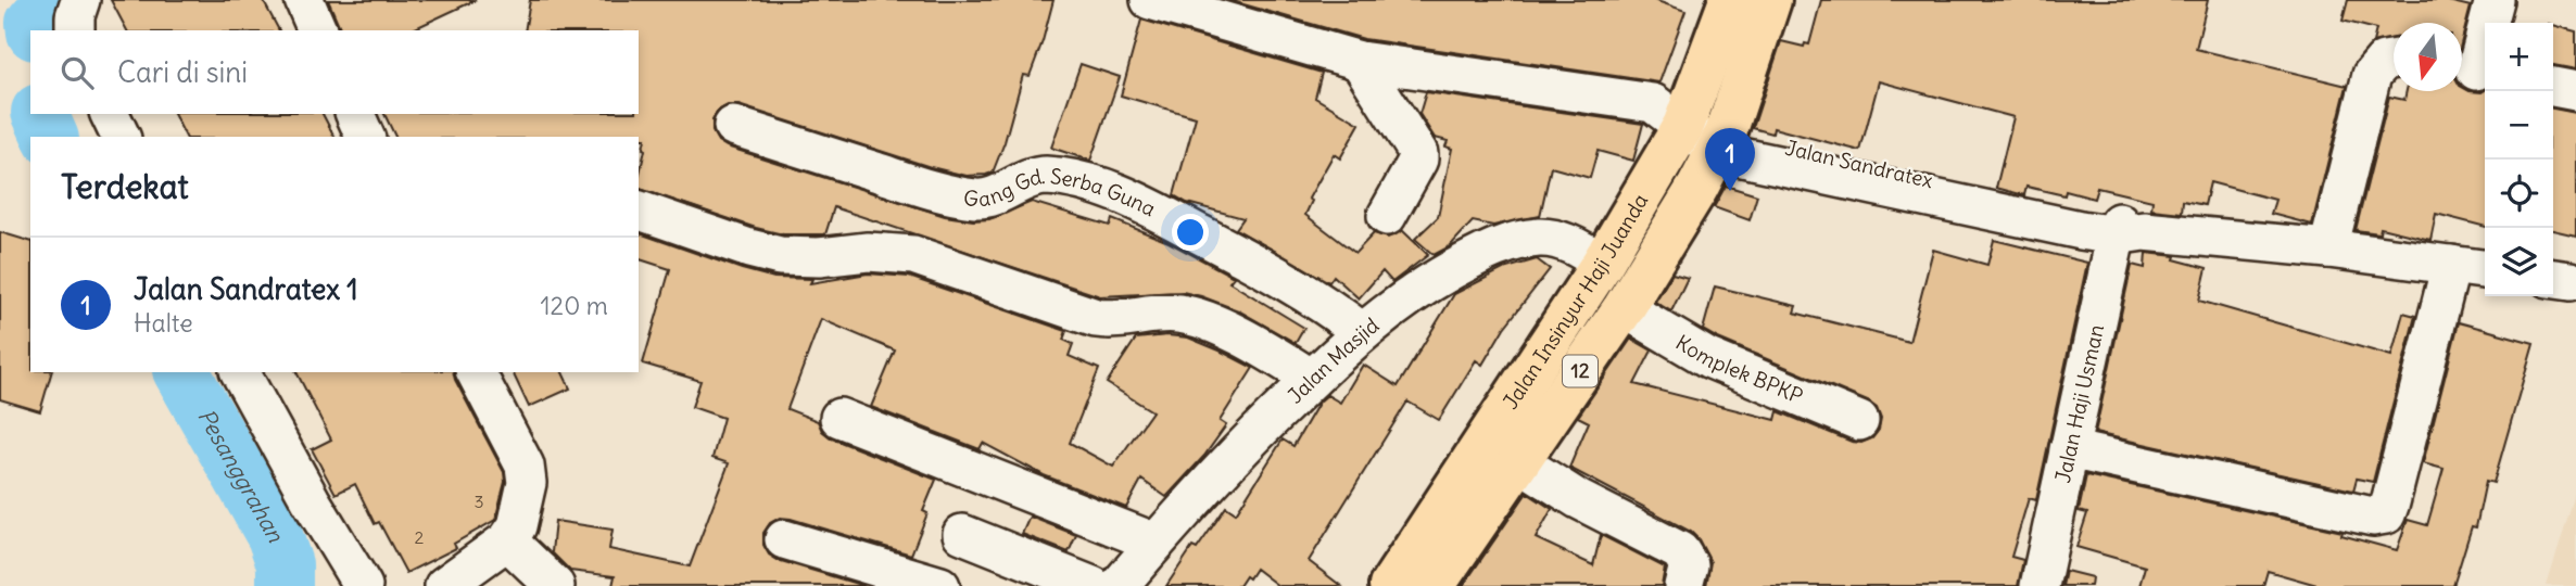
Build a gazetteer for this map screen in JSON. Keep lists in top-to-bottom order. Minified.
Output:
{"streets":{"highway":["Jalan Insinyur Haji Juanda","12"],"street":["Jalan Sandratex","Gang Gd. Serba Guna","Jalan Masjid","Komplek BPKP","Jalan Haji Usman"]},"crossings":[["Jalan Sandratex","Jalan Insinyur Haji Juanda"],["Jalan Sandratex","Jalan Haji Usman"],["Gang Gd. Serba Guna","Jalan Masjid"],["Jalan Insinyur Haji Juanda","Jalan Masjid"],["Jalan Insinyur Haji Juanda","Komplek BPKP"]],"water":["Pesanggrahan"],"house_numbers":["3","2"],"north":"bottom","page":{"map_buttons":["+","−"],"search":"Cari di sini","pins":"1","heading":"Terdekat","list":[{"mark":"1","name":"Jalan Sandratex 1","note":"Halte","value":"120 m"}]}}
